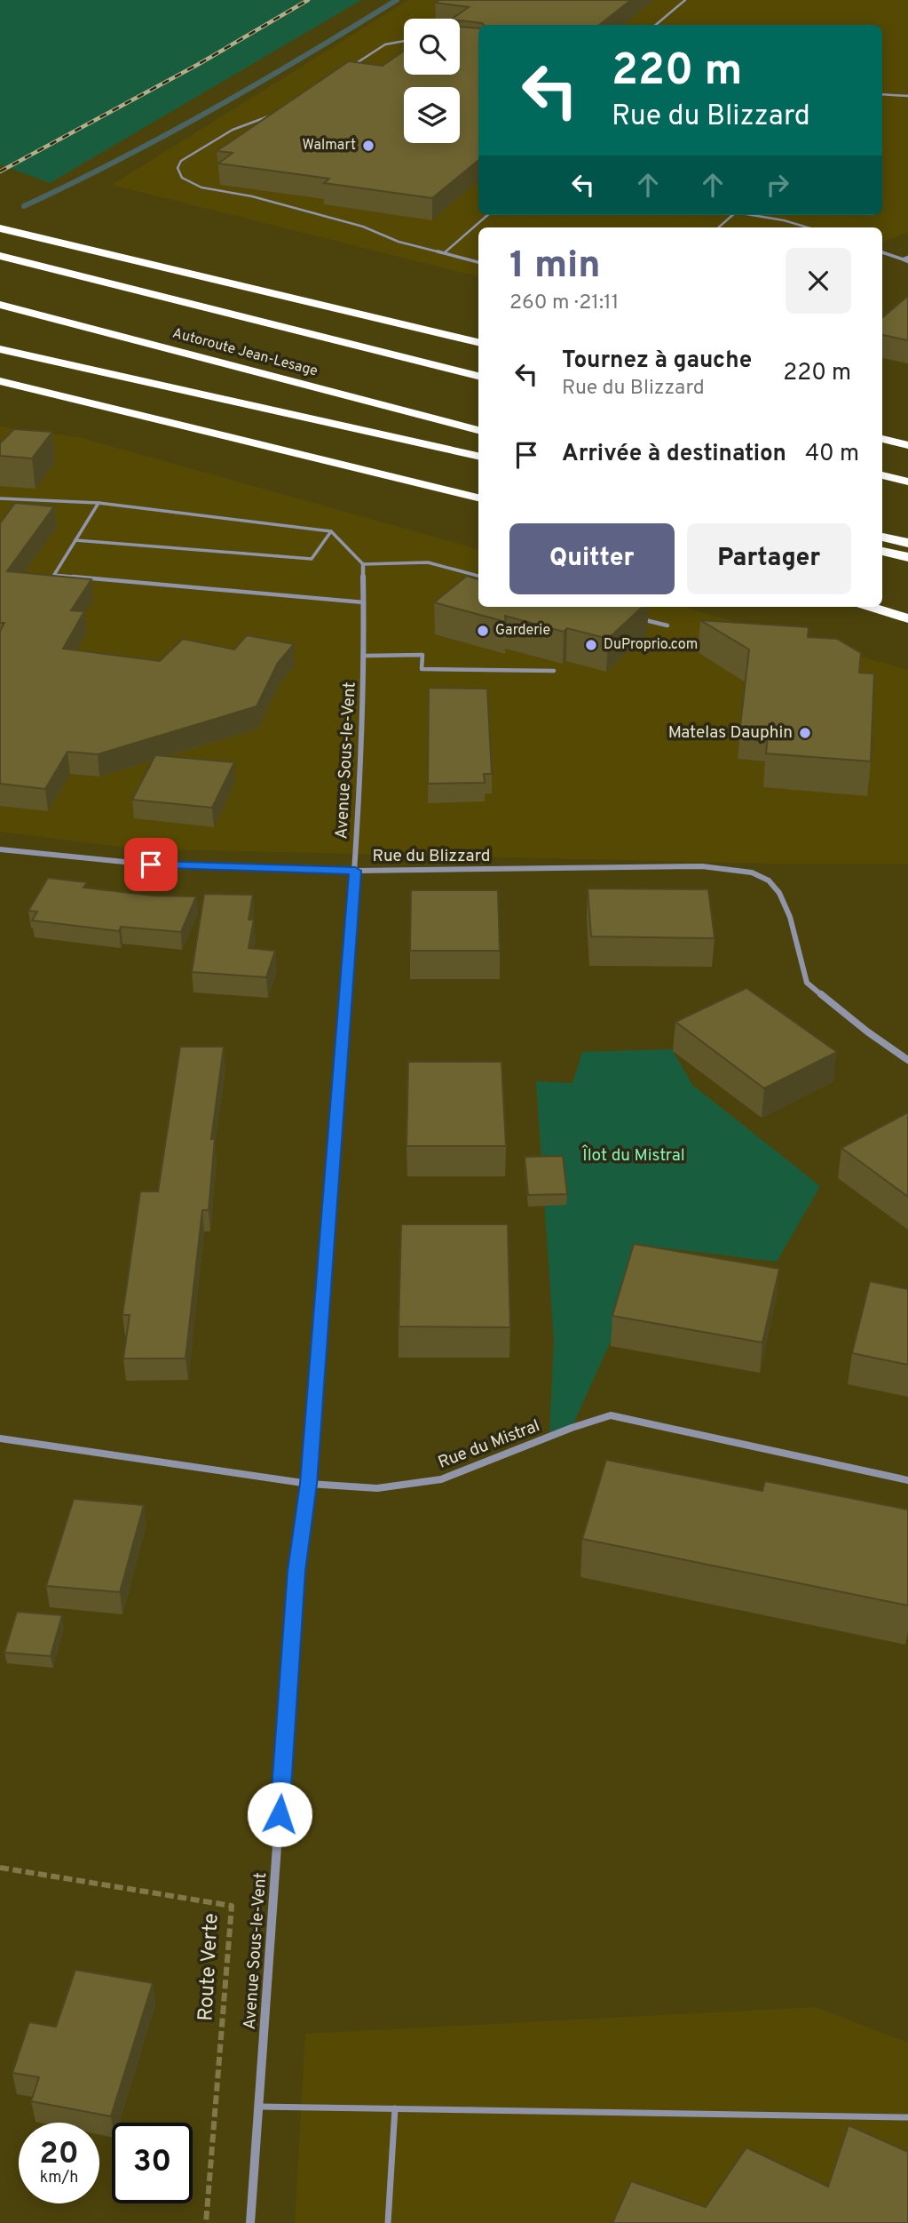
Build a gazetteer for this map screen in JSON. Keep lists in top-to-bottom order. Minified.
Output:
{"streets":{"highway":["Autoroute Jean-Lesage"],"street":["Avenue Sous-le-Vent","Rue du Blizzard","Rue du Mistral"],"path":["Route Verte"]},"crossings":[["Avenue Sous-le-Vent","Rue du Blizzard"],["Avenue Sous-le-Vent","Rue du Mistral"]],"parks":["Îlot du Mistral"],"places":["Walmart","Garderie","DuProprio.com","Matelas Dauphin"],"page":{"turn":["220 m","Rue du Blizzard"],"heading":["1 min","260 m · 21:11"],"list":[{"name":"Tournez à gauche","note":"Rue du Blizzard","value":"220 m"},{"name":"Arrivée à destination","value":"40 m"}],"buttons":["Quitter","Partager"],"speed":"20 km/h","limit":"30"}}
